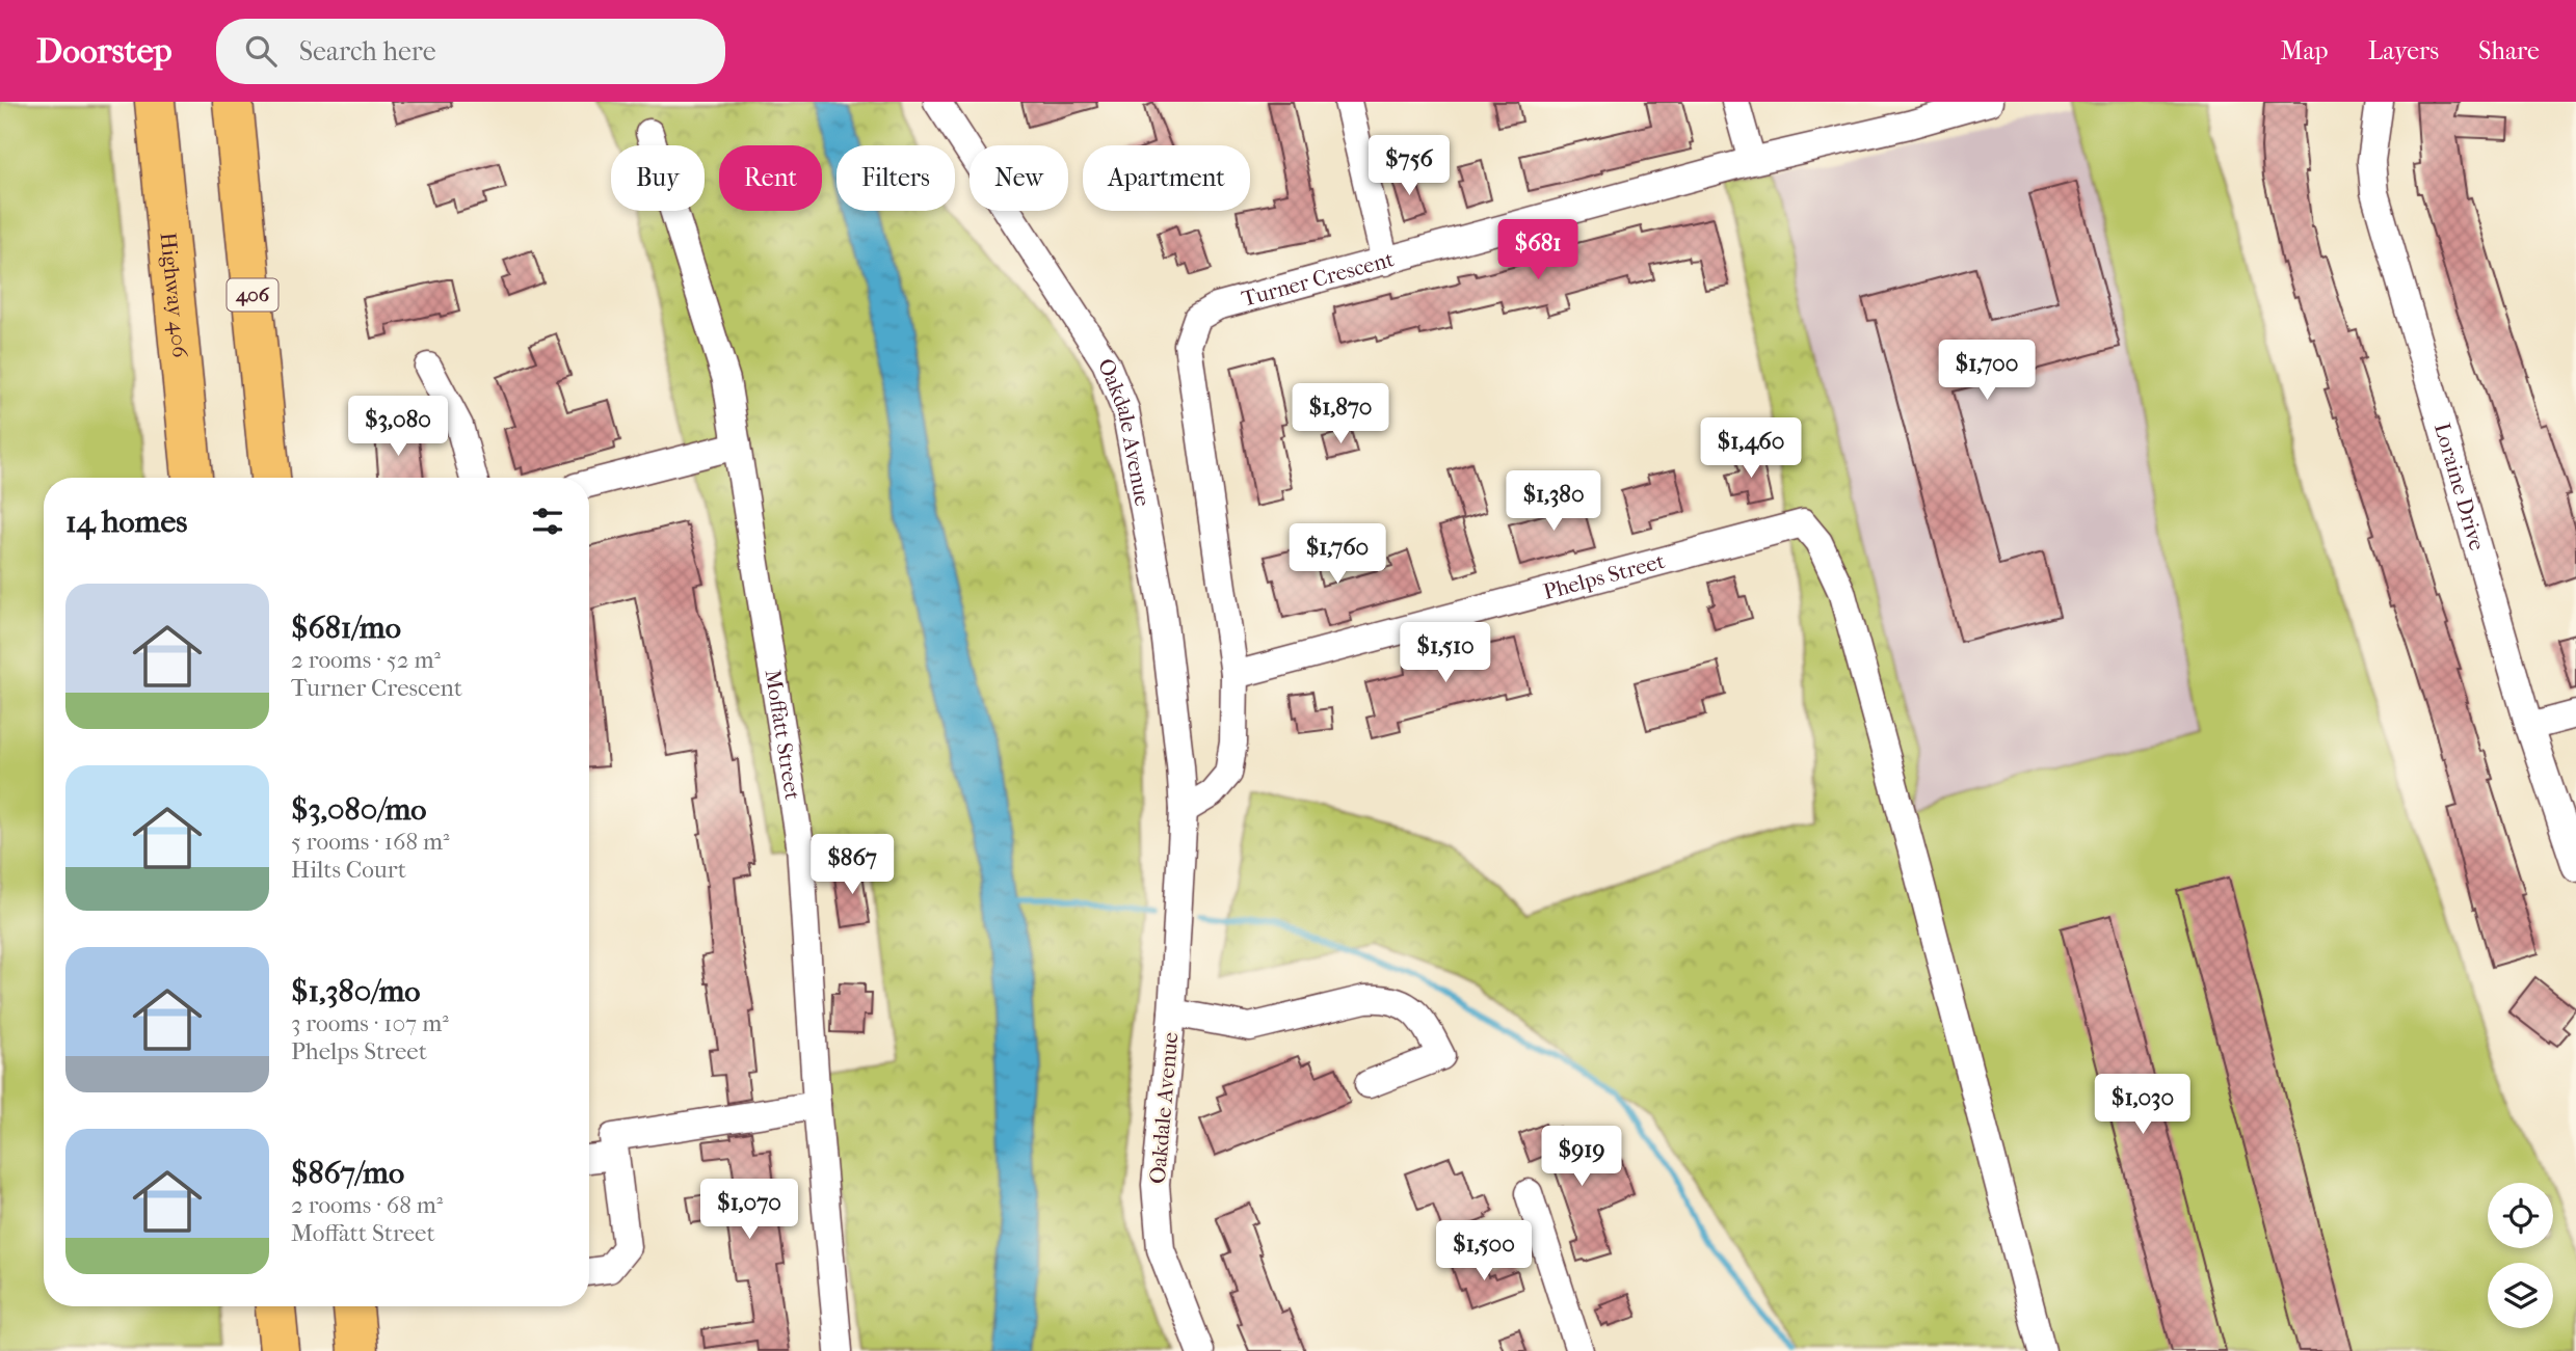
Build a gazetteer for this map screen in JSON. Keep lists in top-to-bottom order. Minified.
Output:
{"streets":{"highway":["Highway 406","406"],"street":["Turner Crescent","Oakdale Avenue","Loraine Drive","Phelps Street","Moffatt Street"]},"crossings":[["Turner Crescent","Oakdale Avenue"],["Turner Crescent","Phelps Street"]],"page":{"header":"Doorstep","search":"Search here","nav":["Map","Layers","Share"],"price":["$756","$681","$1,700","$1,870","$3,080","$1,460","$1,380","$1,760","$1,510","$867","$1,030","$919","$1,070","$1,500"],"chip":["Buy","Rent","Filters","New","Apartment"],"heading":"14 homes","list":[{"name":"$681/mo","note":"2 rooms · 52 m² · Turner Crescent"},{"name":"$3,080/mo","note":"5 rooms · 168 m² · Hilts Court"},{"name":"$1,380/mo","note":"3 rooms · 107 m² · Phelps Street"},{"name":"$867/mo","note":"2 rooms · 68 m² · Moffatt Street"}]}}
